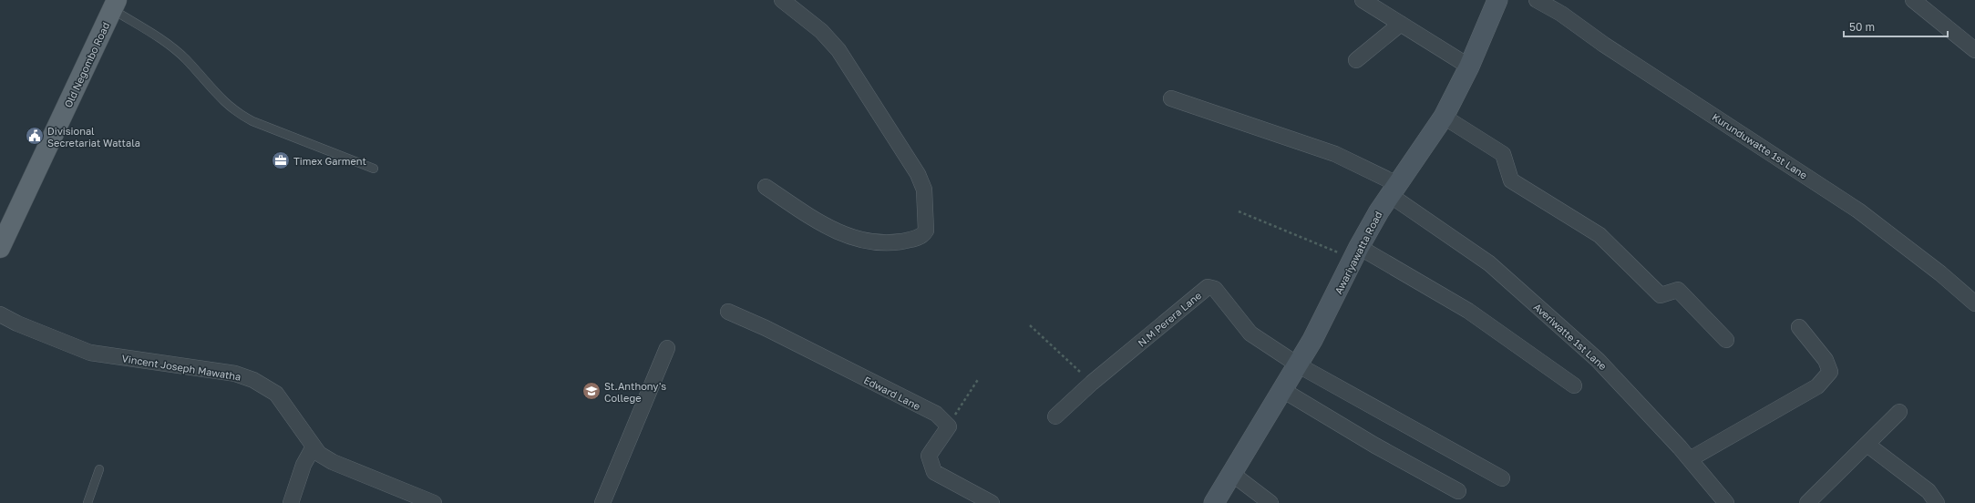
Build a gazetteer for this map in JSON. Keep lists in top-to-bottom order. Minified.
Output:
{"streets":{"main road":["Old Negombo Road"],"street":["Kurunduwatte 1st Lane","Awariyawatta Road","N.M Perera Lane","Averiwatte 1st Lane","Vincent Joseph Mawatha","Edward Lane"]},"crossings":[["Awariyawatta Road","N.M Perera Lane"],["Awariyawatta Road","Averiwatte 1st Lane"]],"places":{"public building":["Divisional Secretariat Wattala"],"office":["Timex Garment"],"school or university":["St.Anthony's College"]},"scale_bar":"50 m"}
